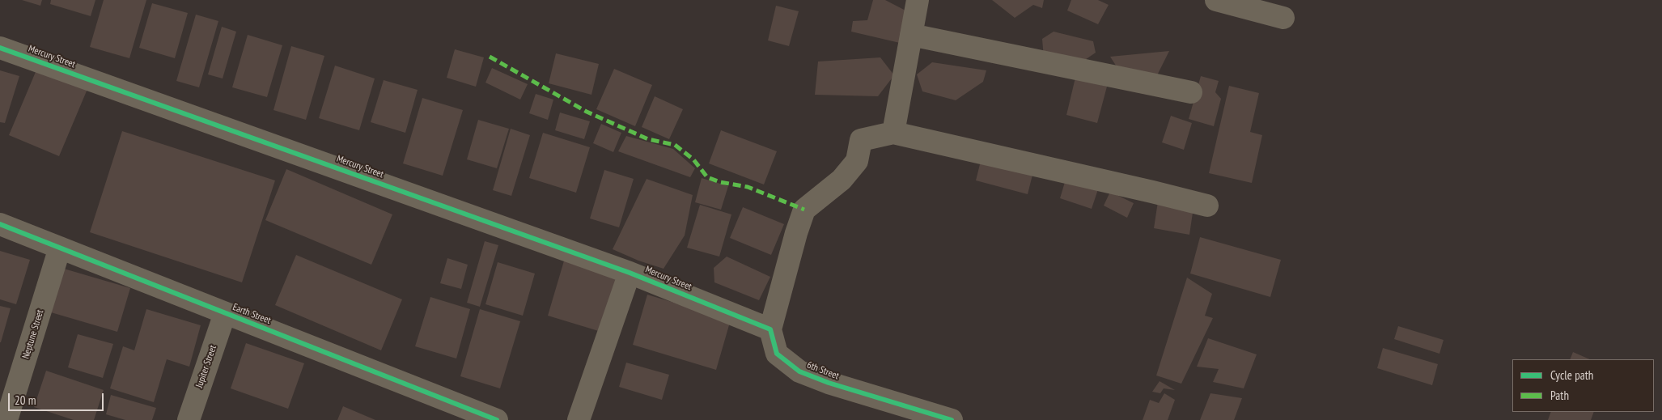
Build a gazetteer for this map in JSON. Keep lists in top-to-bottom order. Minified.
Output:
{"streets":{"street":["Mercury Street","Earth Street","Neptune Street","Jupiter Street","6th Street"]},"crossings":[["Mercury Street","6th Street"],["Earth Street","Neptune Street"],["Earth Street","Jupiter Street"]],"legend":["Cycle path","Path"],"scale_bar":"20 m"}
